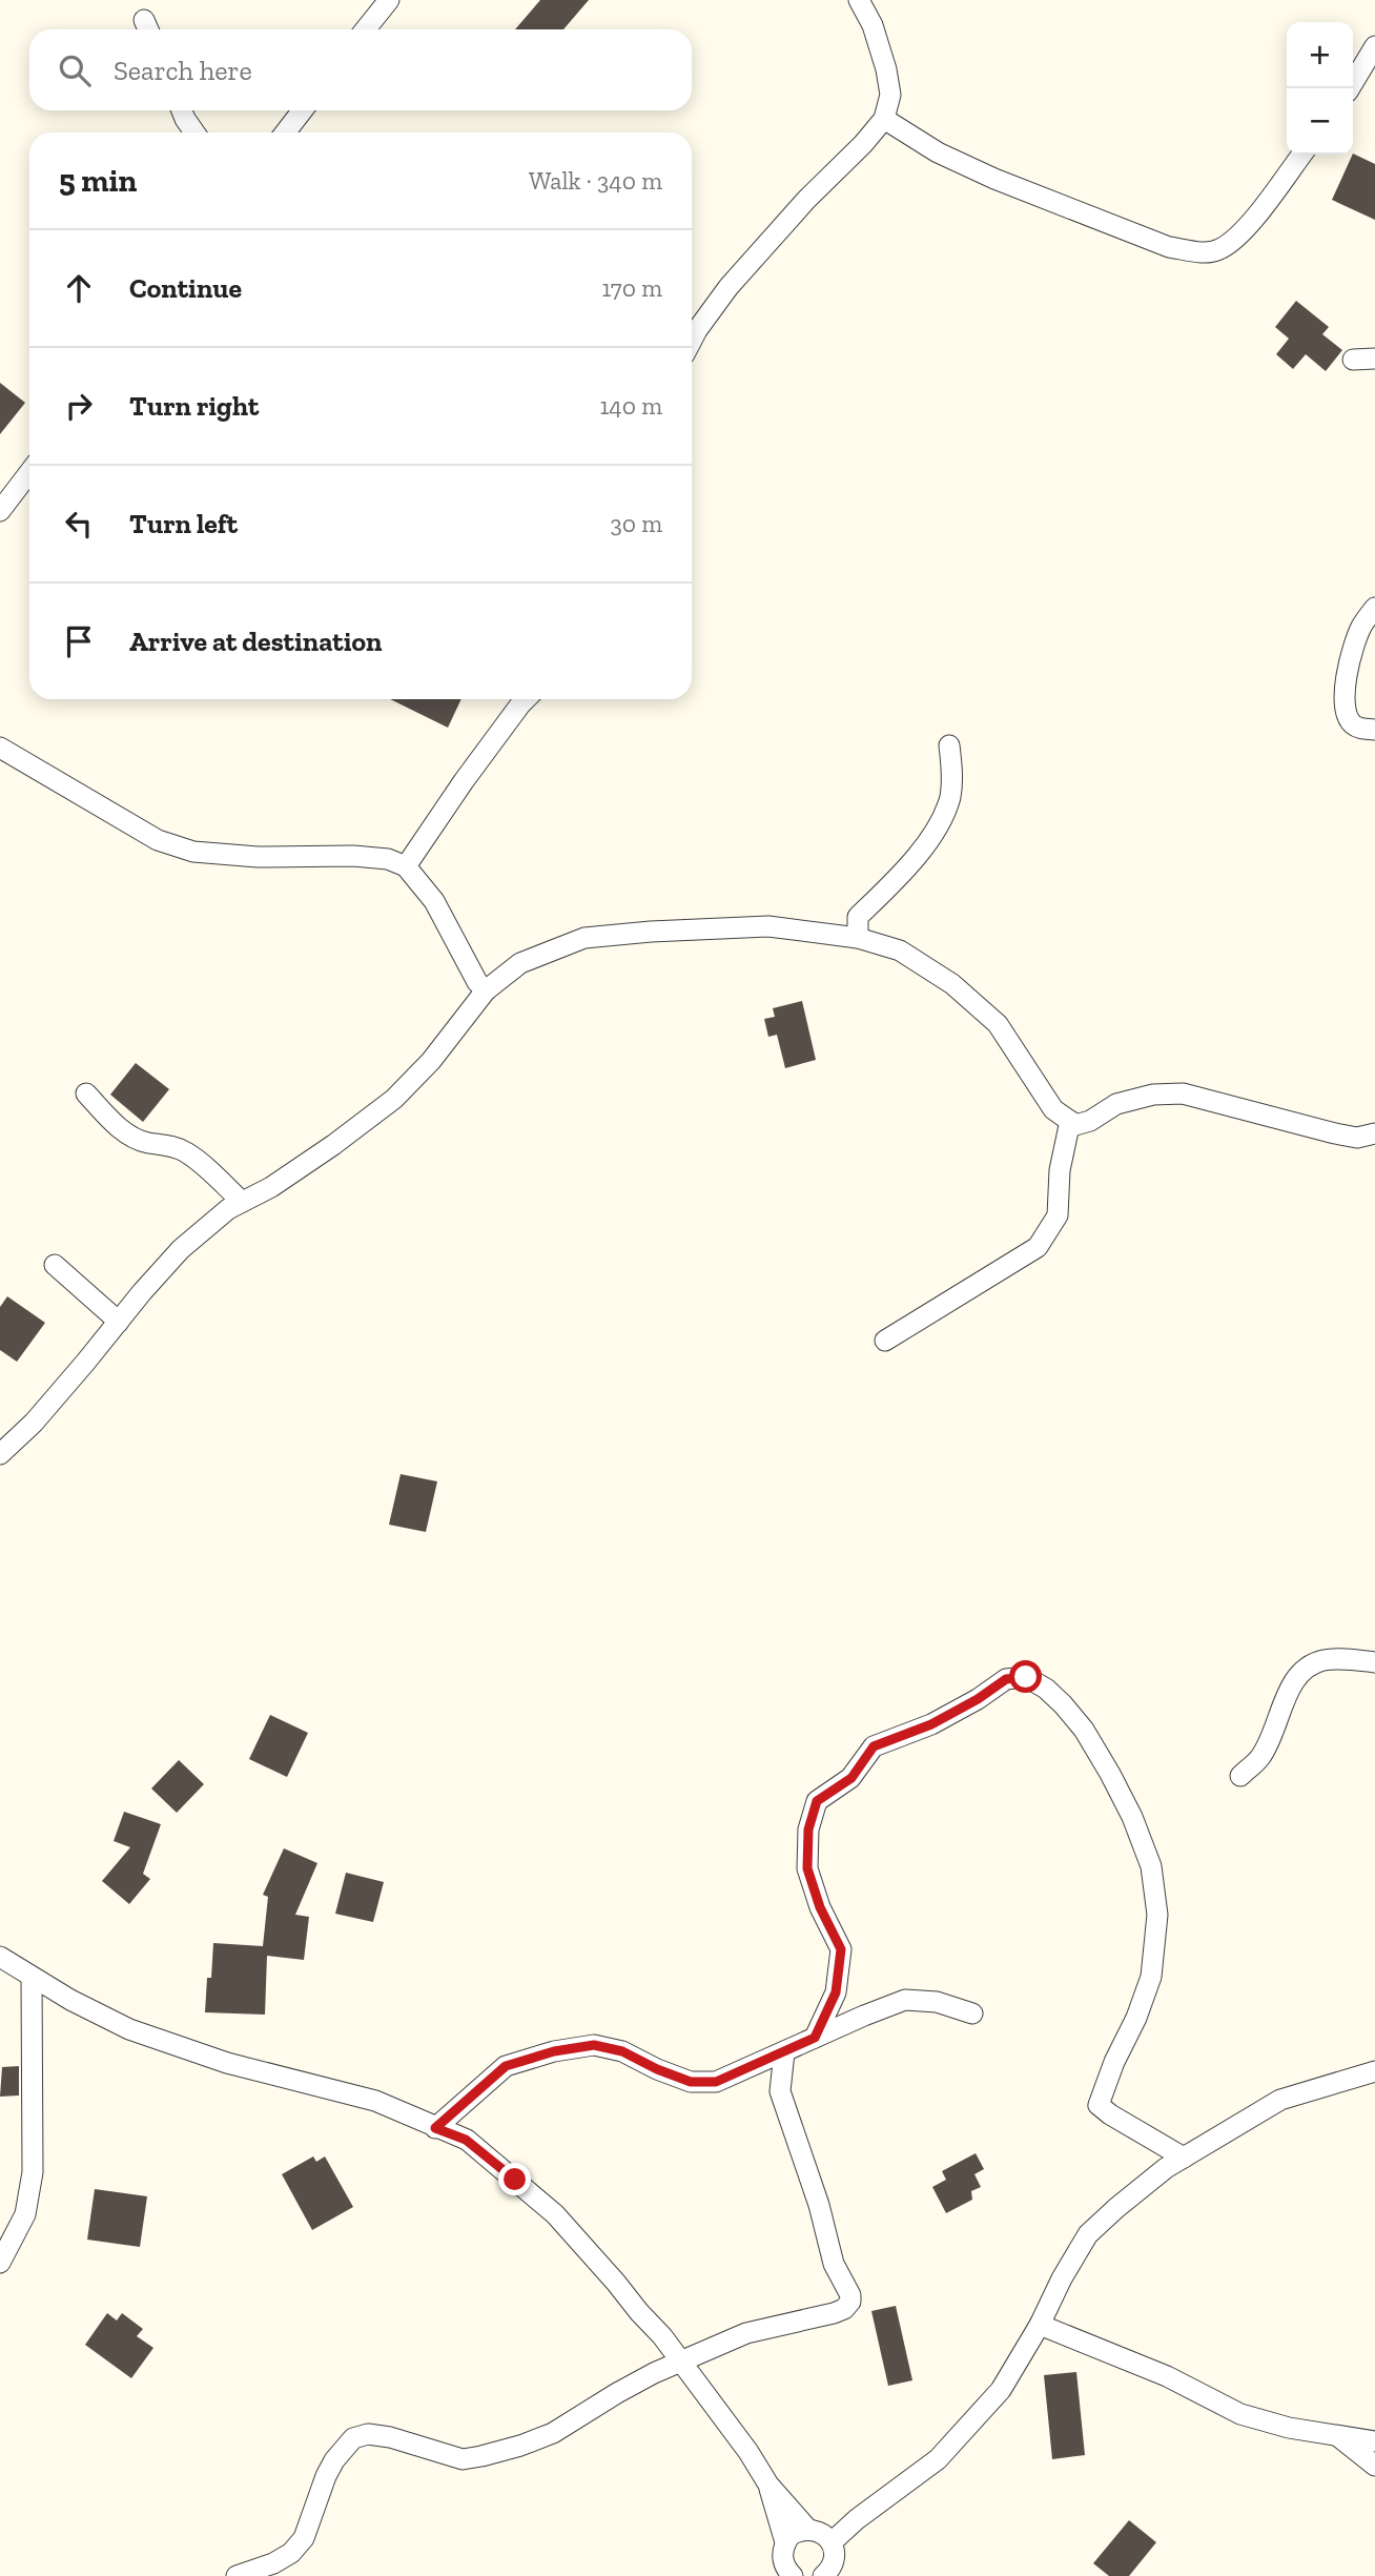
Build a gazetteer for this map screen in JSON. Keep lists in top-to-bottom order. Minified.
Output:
{"page":{"map_buttons":["+","−"],"search":"Search here","heading":["5 min","Walk · 340 m"],"list":[["Continue","170 m"],["Turn right","140 m"],["Turn left","30 m"],"Arrive at destination"]}}
